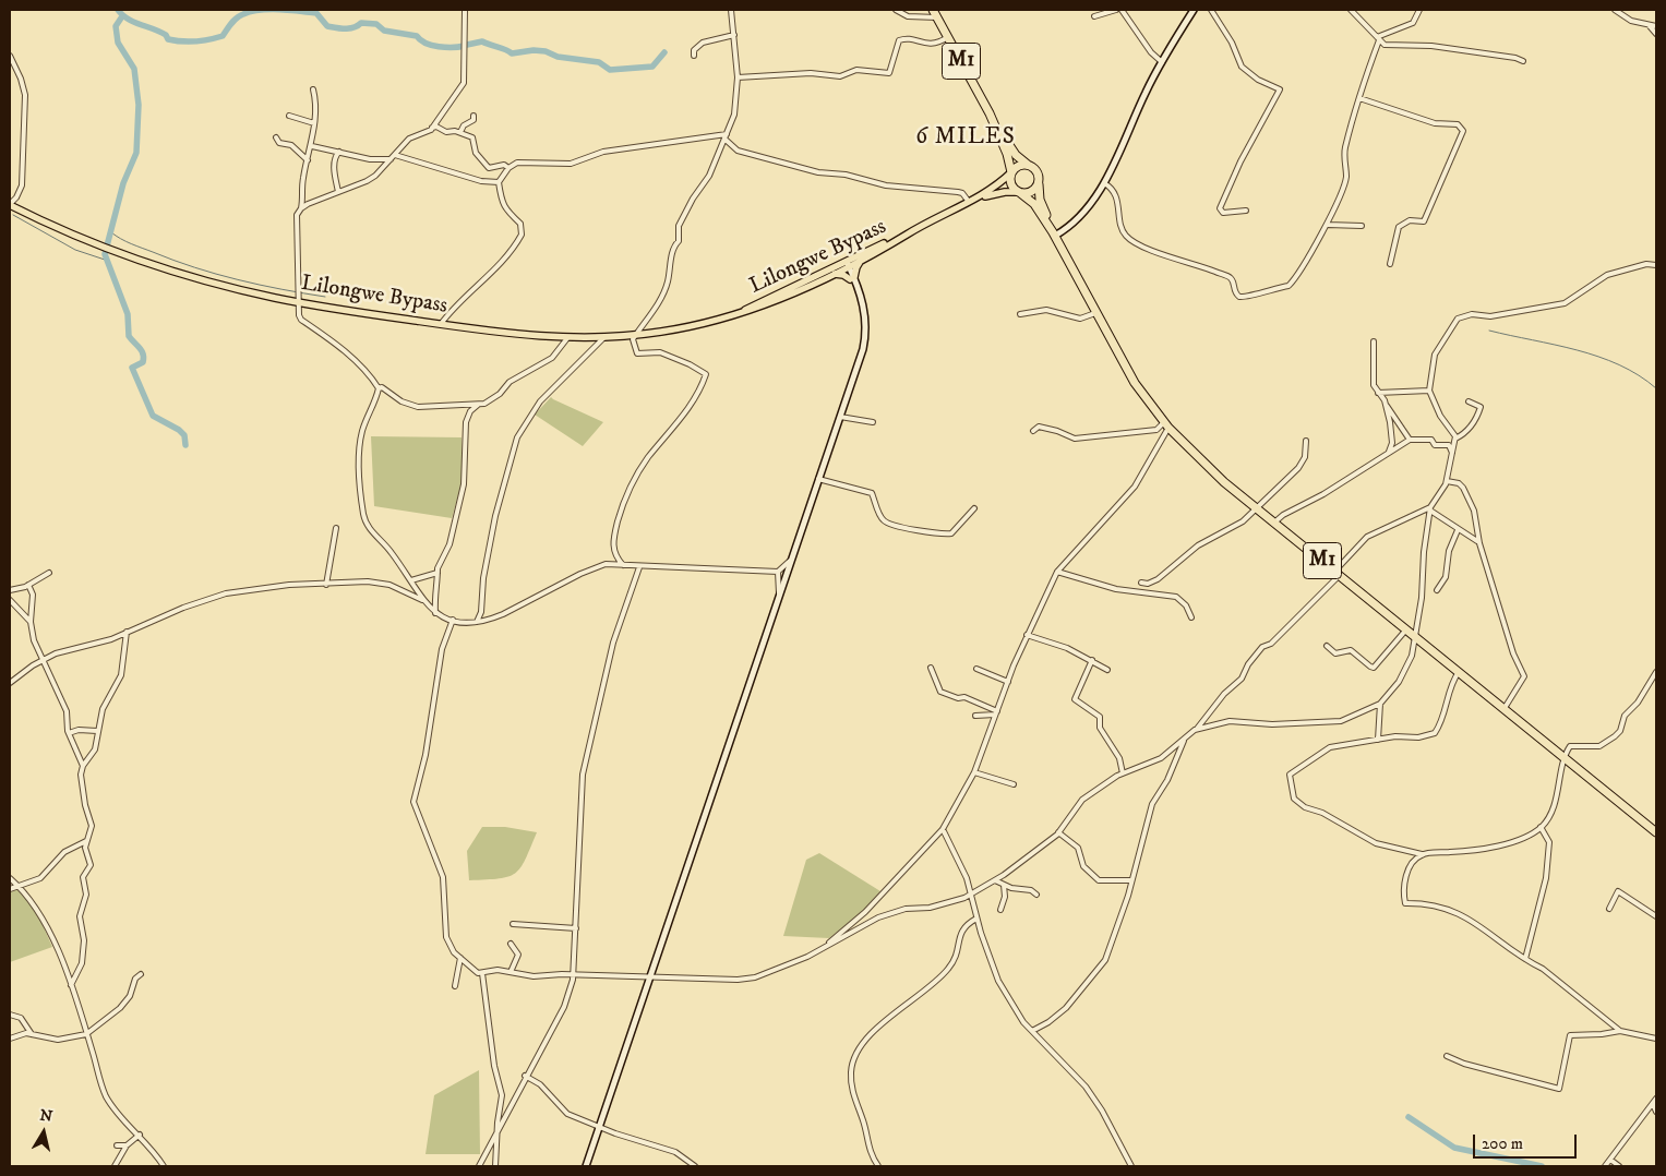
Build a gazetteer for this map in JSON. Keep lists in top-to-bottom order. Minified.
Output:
{"streets":{"highway":["M1"],"main road":["Lilongwe Bypass"]},"crossings":[["M1","Lilongwe Bypass"]],"districts":["6 MILES"],"scale_bar":"200 m","north":"top"}
